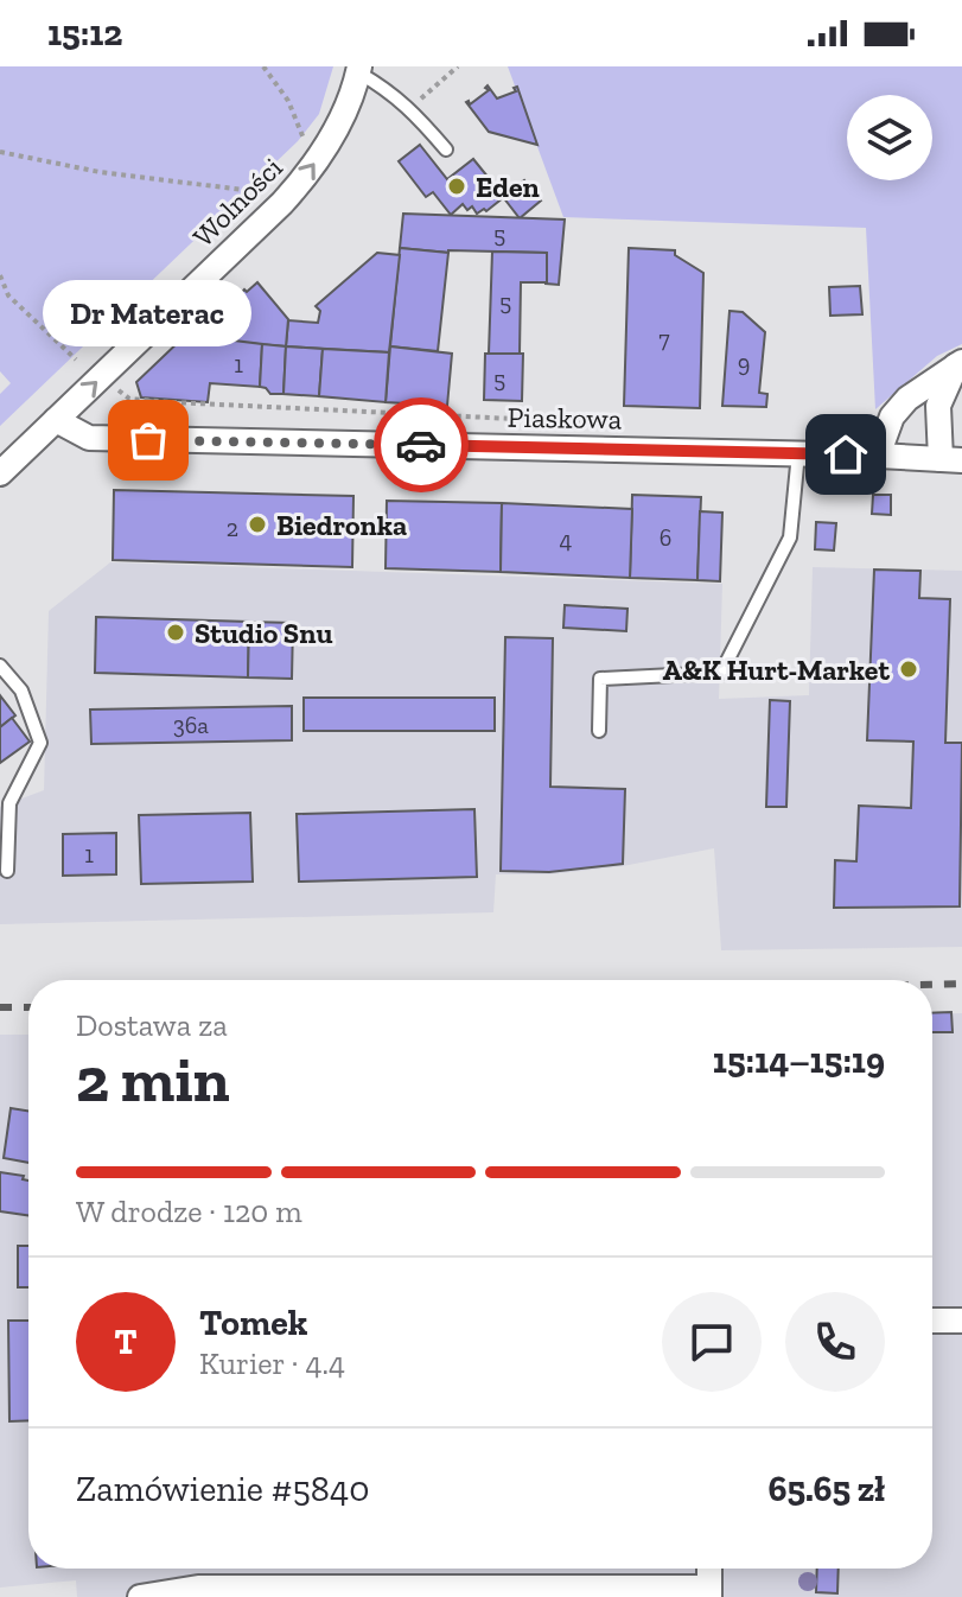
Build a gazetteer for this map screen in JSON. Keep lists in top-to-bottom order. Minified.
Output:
{"streets":{"street":["Wolności","Piaskowa"]},"crossings":[["Wolności","Piaskowa"]],"one_way":["Wolności"],"places":["Eden","Dr Materac","Biedronka","Studio Snu","A&K Hurt-Market"],"house_numbers":["5","5","7","9","1","5","2","6","4","36a","1"],"page":{"status":"15:12","bubble":"Dr Materac","heading":["2 min","Dostawa za","15:14–15:19"],"panel":["Tomek","Kurier · 4.4","Zamówienie #5840","65.65 zł"],"bar":"W drodze · 120 m","round":"T"}}
